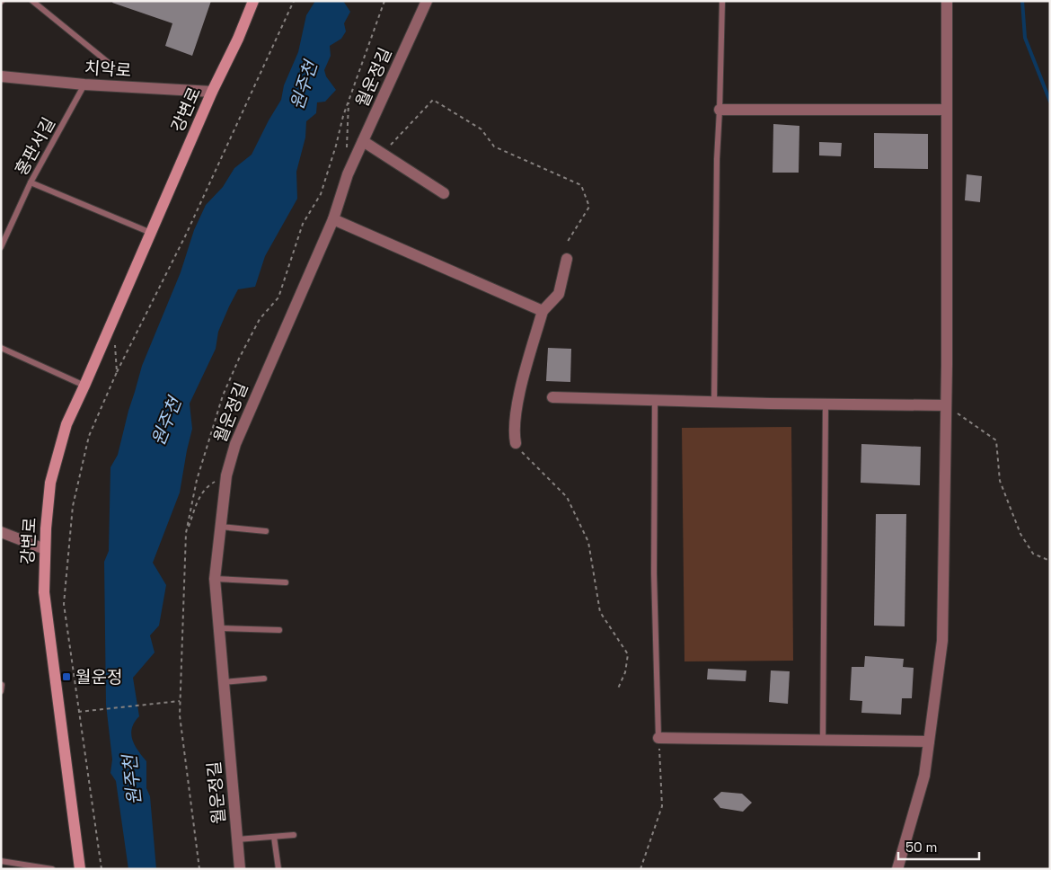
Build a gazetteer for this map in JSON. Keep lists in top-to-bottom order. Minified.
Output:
{"streets":{"street":["치악로","월운정길","강변로"],"lane":["홍판서길"]},"crossings":[["치악로","강변로"],["치악로","홍판서길"]],"water":["원주천"],"places":{"transit":["월운정"]},"scale_bar":"50 m"}
